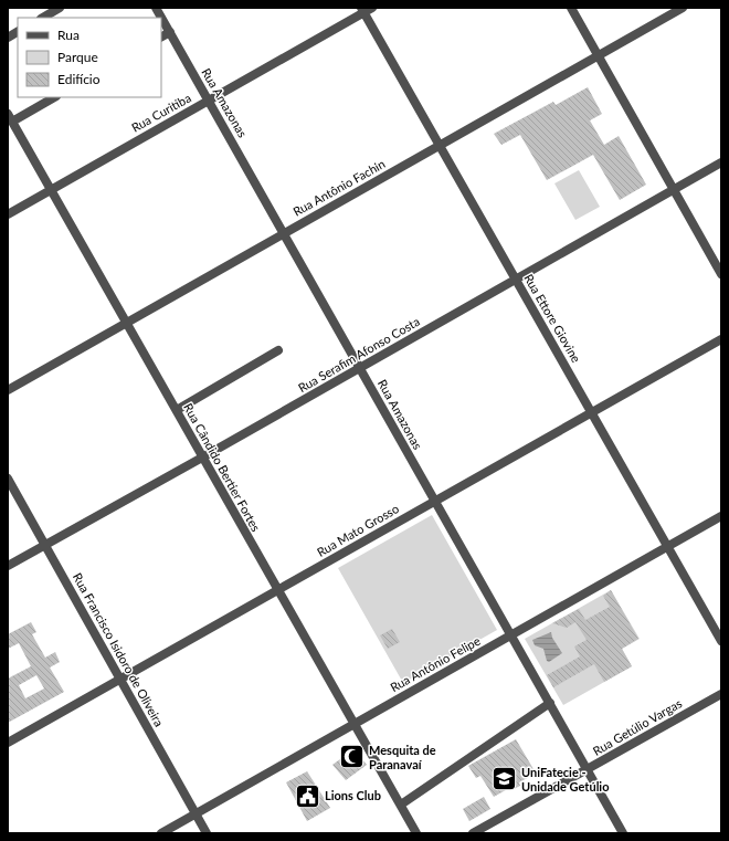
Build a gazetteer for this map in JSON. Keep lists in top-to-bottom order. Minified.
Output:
{"streets":{"street":["Rua Amazonas","Rua Curitiba","Rua Antônio Fachin","Rua Ettore Giovine","Rua Serafim Afonso Costa","Rua Cândido Bertier Fortes","Rua Mato Grosso","Rua Francisco Isidoro de Oliveira","Rua Antônio Felipe","Rua Getúlio Vargas"]},"crossings":[["Rua Amazonas","Rua Curitiba"],["Rua Amazonas","Rua Antônio Fachin"],["Rua Amazonas","Rua Serafim Afonso Costa"],["Rua Amazonas","Rua Mato Grosso"],["Rua Amazonas","Rua Antônio Felipe"],["Rua Amazonas","Rua Getúlio Vargas"],["Rua Curitiba","Rua Ettore Giovine"],["Rua Curitiba","Rua Cândido Bertier Fortes"],["Rua Antônio Fachin","Rua Ettore Giovine"],["Rua Antônio Fachin","Rua Cândido Bertier Fortes"],["Rua Ettore Giovine","Rua Serafim Afonso Costa"],["Rua Ettore Giovine","Rua Mato Grosso"],["Rua Ettore Giovine","Rua Antônio Felipe"],["Rua Serafim Afonso Costa","Rua Cândido Bertier Fortes"],["Rua Serafim Afonso Costa","Rua Francisco Isidoro de Oliveira"],["Rua Cândido Bertier Fortes","Rua Mato Grosso"],["Rua Cândido Bertier Fortes","Rua Antônio Felipe"],["Rua Mato Grosso","Rua Francisco Isidoro de Oliveira"],["Rua Francisco Isidoro de Oliveira","Rua Antônio Felipe"]],"places":{"mosque":["Mesquita de Paranavaí"],"school or university":["UniFatecie - Unidade Getúlio"],"public building":["Lions Club"]},"legend":["Rua","Parque","Edifício"]}
